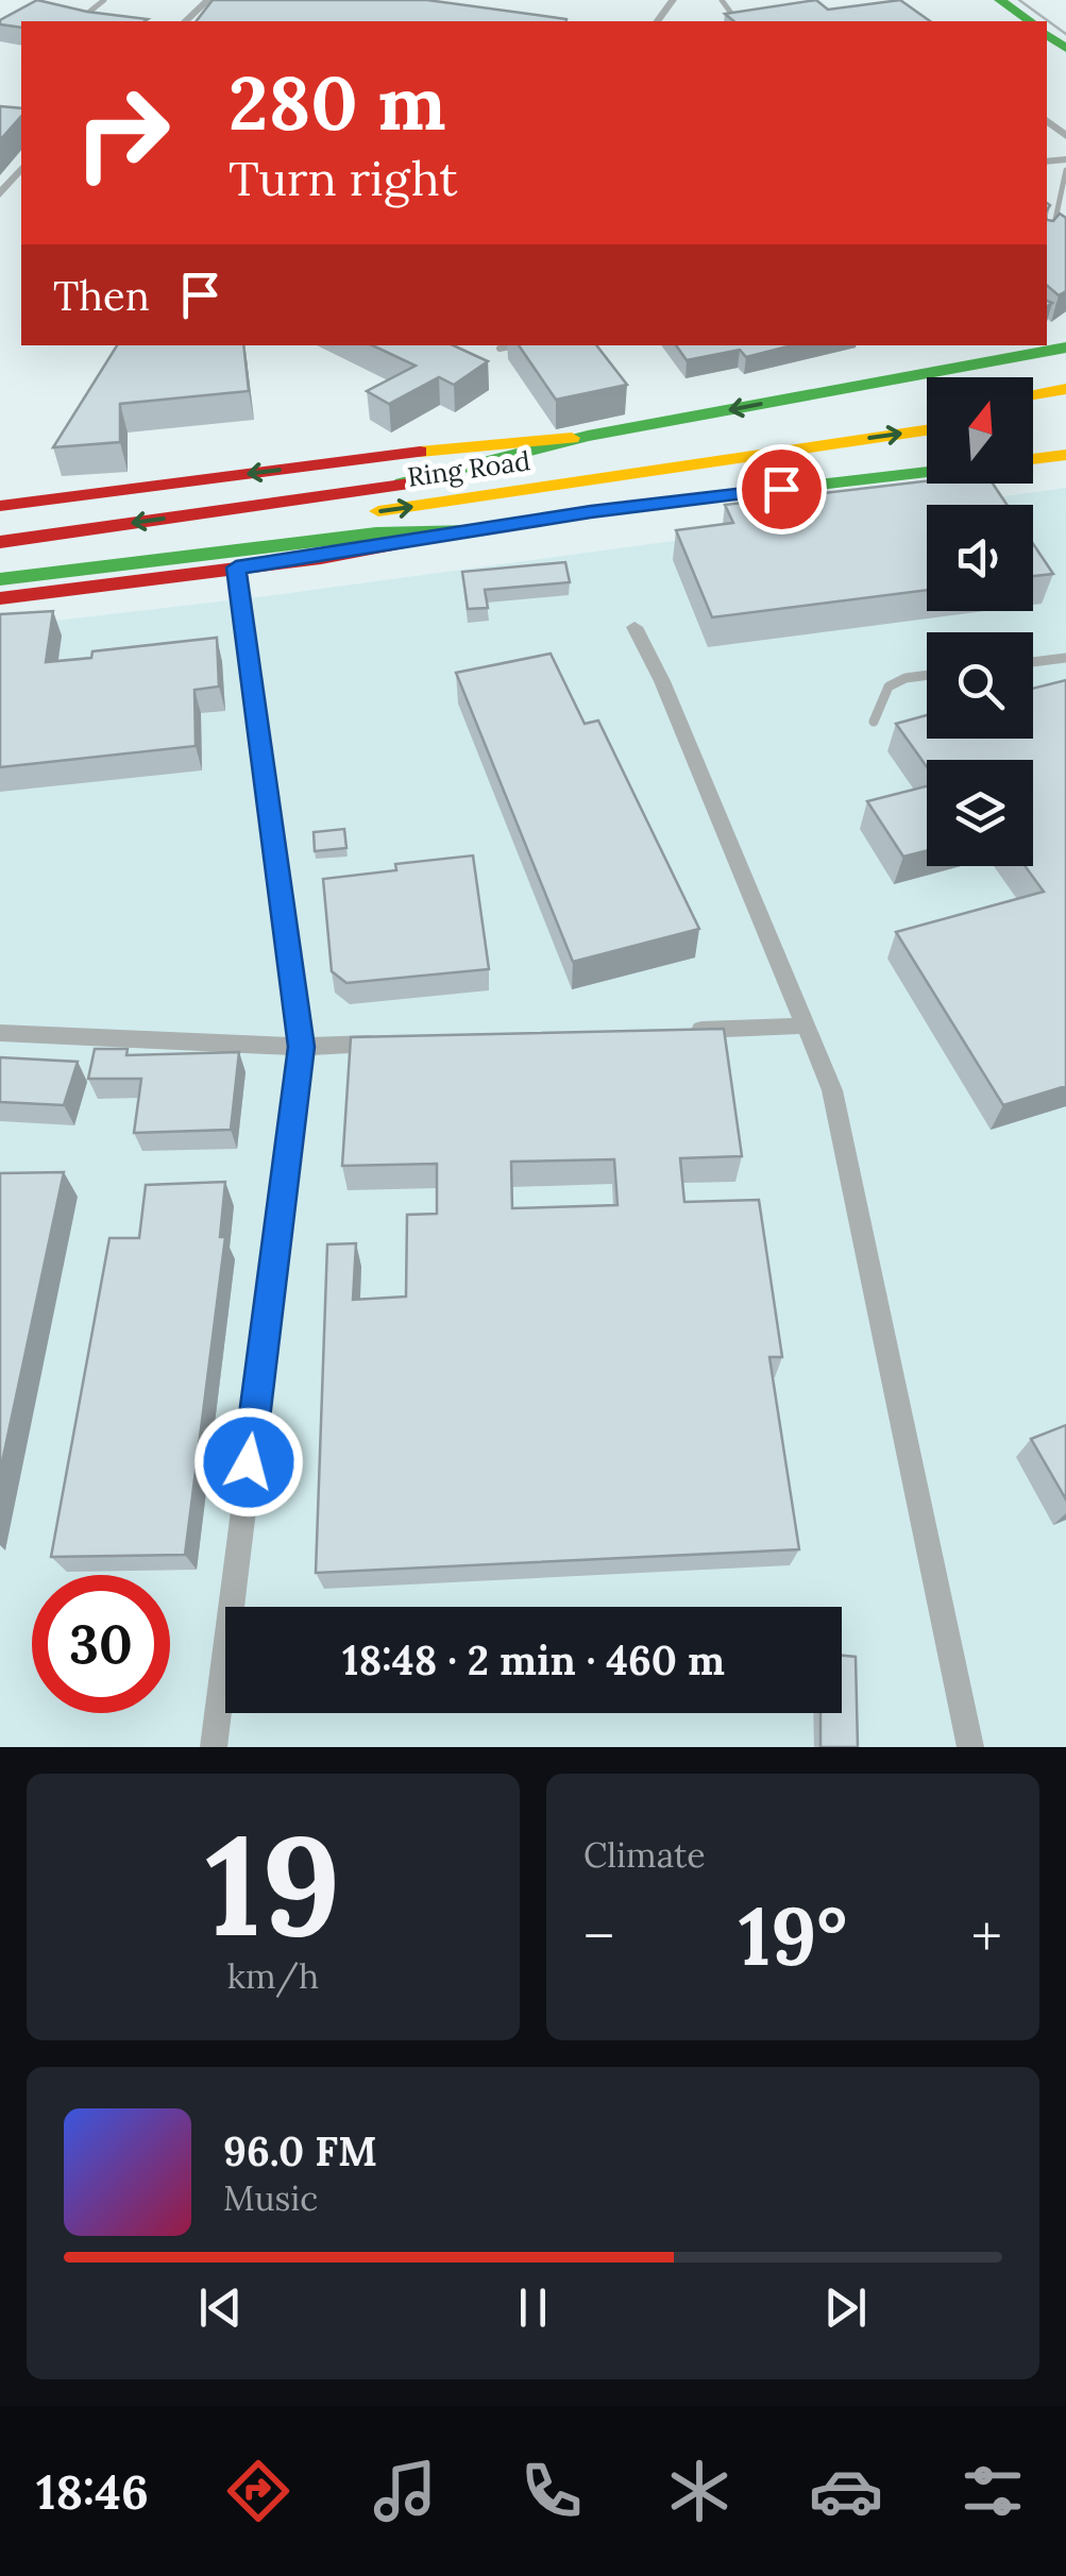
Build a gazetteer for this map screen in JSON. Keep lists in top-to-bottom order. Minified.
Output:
{"streets":{"main road":["Ring Road"]},"north":"top","page":{"turn":["280 m","Turn right"],"then":"Then","limit":"30","trip":"18:48 · 2 min · 460 m","tile":[["19","km/h"],"Climate"],"heat":["−","19°","+"],"song":["96.0 FM","Music"],"tabs":"18:46"}}
